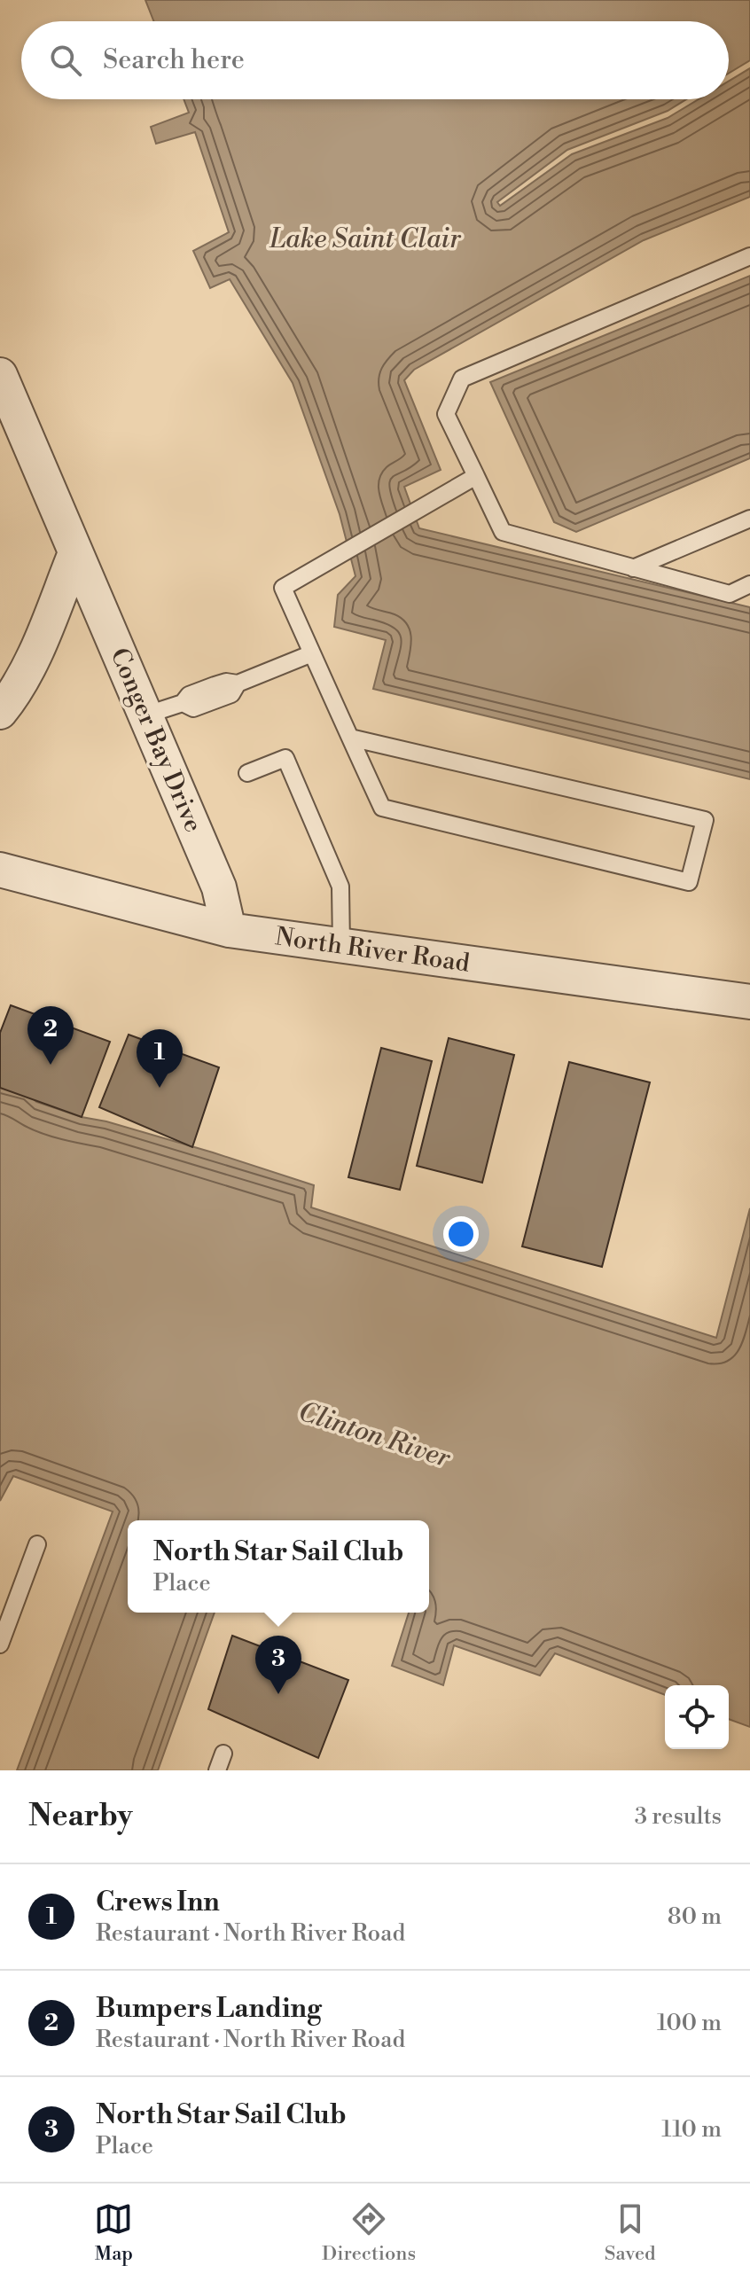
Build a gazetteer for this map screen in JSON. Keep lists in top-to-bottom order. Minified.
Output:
{"streets":{"street":["Conger Bay Drive","North River Road"]},"crossings":[["Conger Bay Drive","North River Road"]],"water":["Lake Saint Clair","Clinton River"],"page":{"search":"Search here","pins":["2","1","3"],"popup":["North Star Sail Club","Place"],"heading":["Nearby","3 results"],"list":[{"mark":"1","name":"Crews Inn","note":"Restaurant · North River Road","value":"80 m"},{"mark":"2","name":"Bumpers Landing","note":"Restaurant · North River Road","value":"100 m"},{"mark":"3","name":"North Star Sail Club","note":"Place","value":"110 m"}],"nav":["Map","Directions","Saved"]}}
